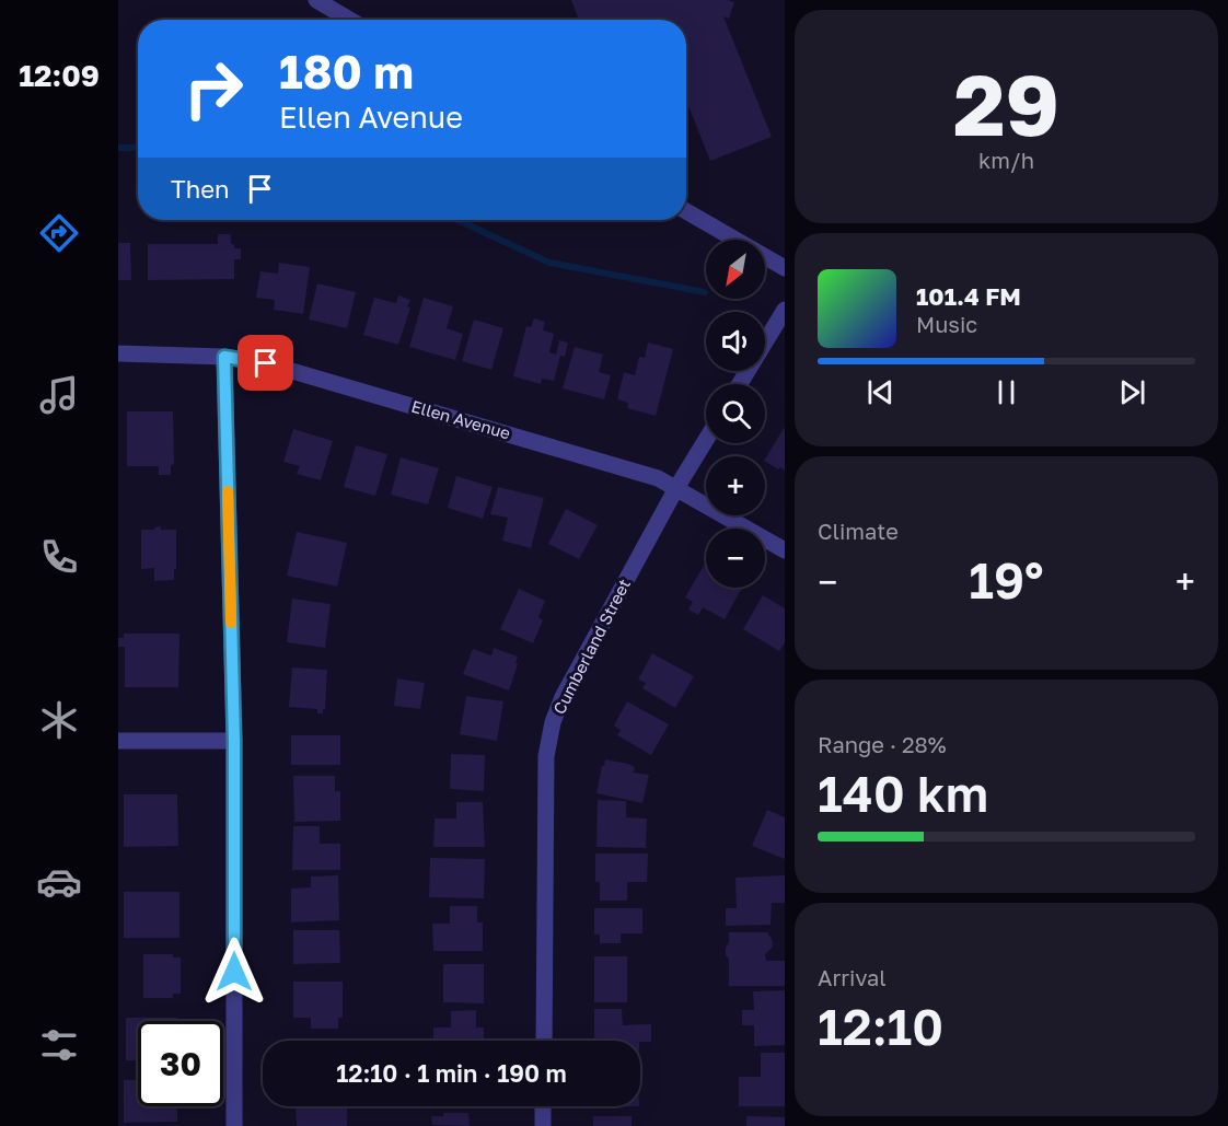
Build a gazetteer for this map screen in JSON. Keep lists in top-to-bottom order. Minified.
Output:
{"streets":{"street":["Ellen Avenue","Cumberland Street"]},"crossings":[["Ellen Avenue","Cumberland Street"]],"north":"bottom left","page":{"tabs":"12:09","tile":[["29","km/h"],"Climate",["Range · 28%","140 km"],["Arrival","12:10"]],"turn":["180 m","Ellen Avenue"],"then":"Then","map_buttons":["+","−"],"song":["101.4 FM","Music"],"heat":["−","19°","+"],"limit":"30","trip":"12:10 · 1 min · 190 m"}}
